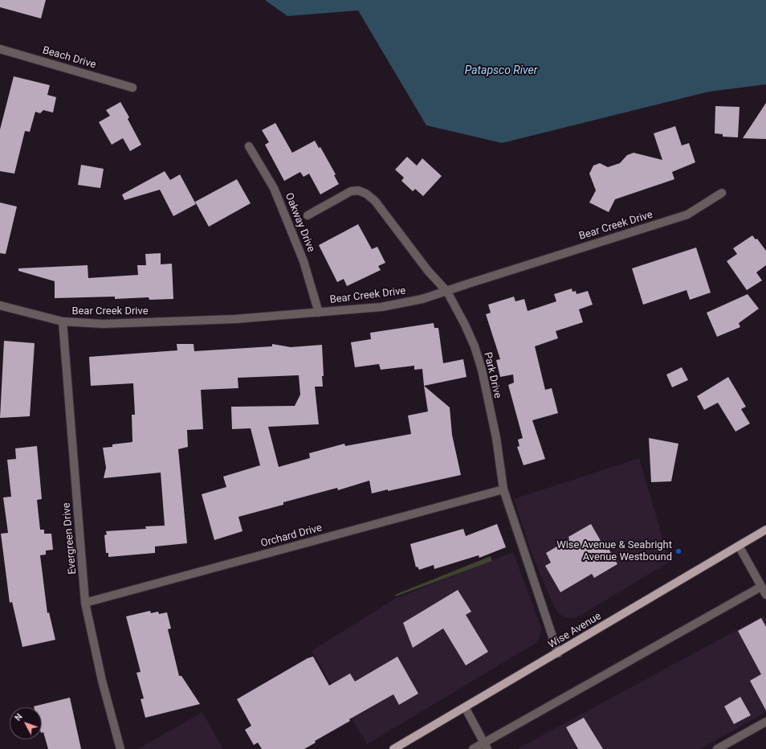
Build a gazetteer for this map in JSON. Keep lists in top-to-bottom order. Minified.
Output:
{"streets":{"main road":["Wise Avenue"],"street":["Beach Drive","Oakway Drive","Bear Creek Drive","Park Drive","Orchard Drive","Evergreen Drive"]},"crossings":[["Oakway Drive","Bear Creek Drive"],["Bear Creek Drive","Park Drive"],["Bear Creek Drive","Evergreen Drive"],["Park Drive","Orchard Drive"],["Park Drive","Wise Avenue"],["Orchard Drive","Evergreen Drive"]],"water":["Patapsco River"],"places":["Wise Avenue & Seabright Avenue Westbound"],"north":"top left"}
